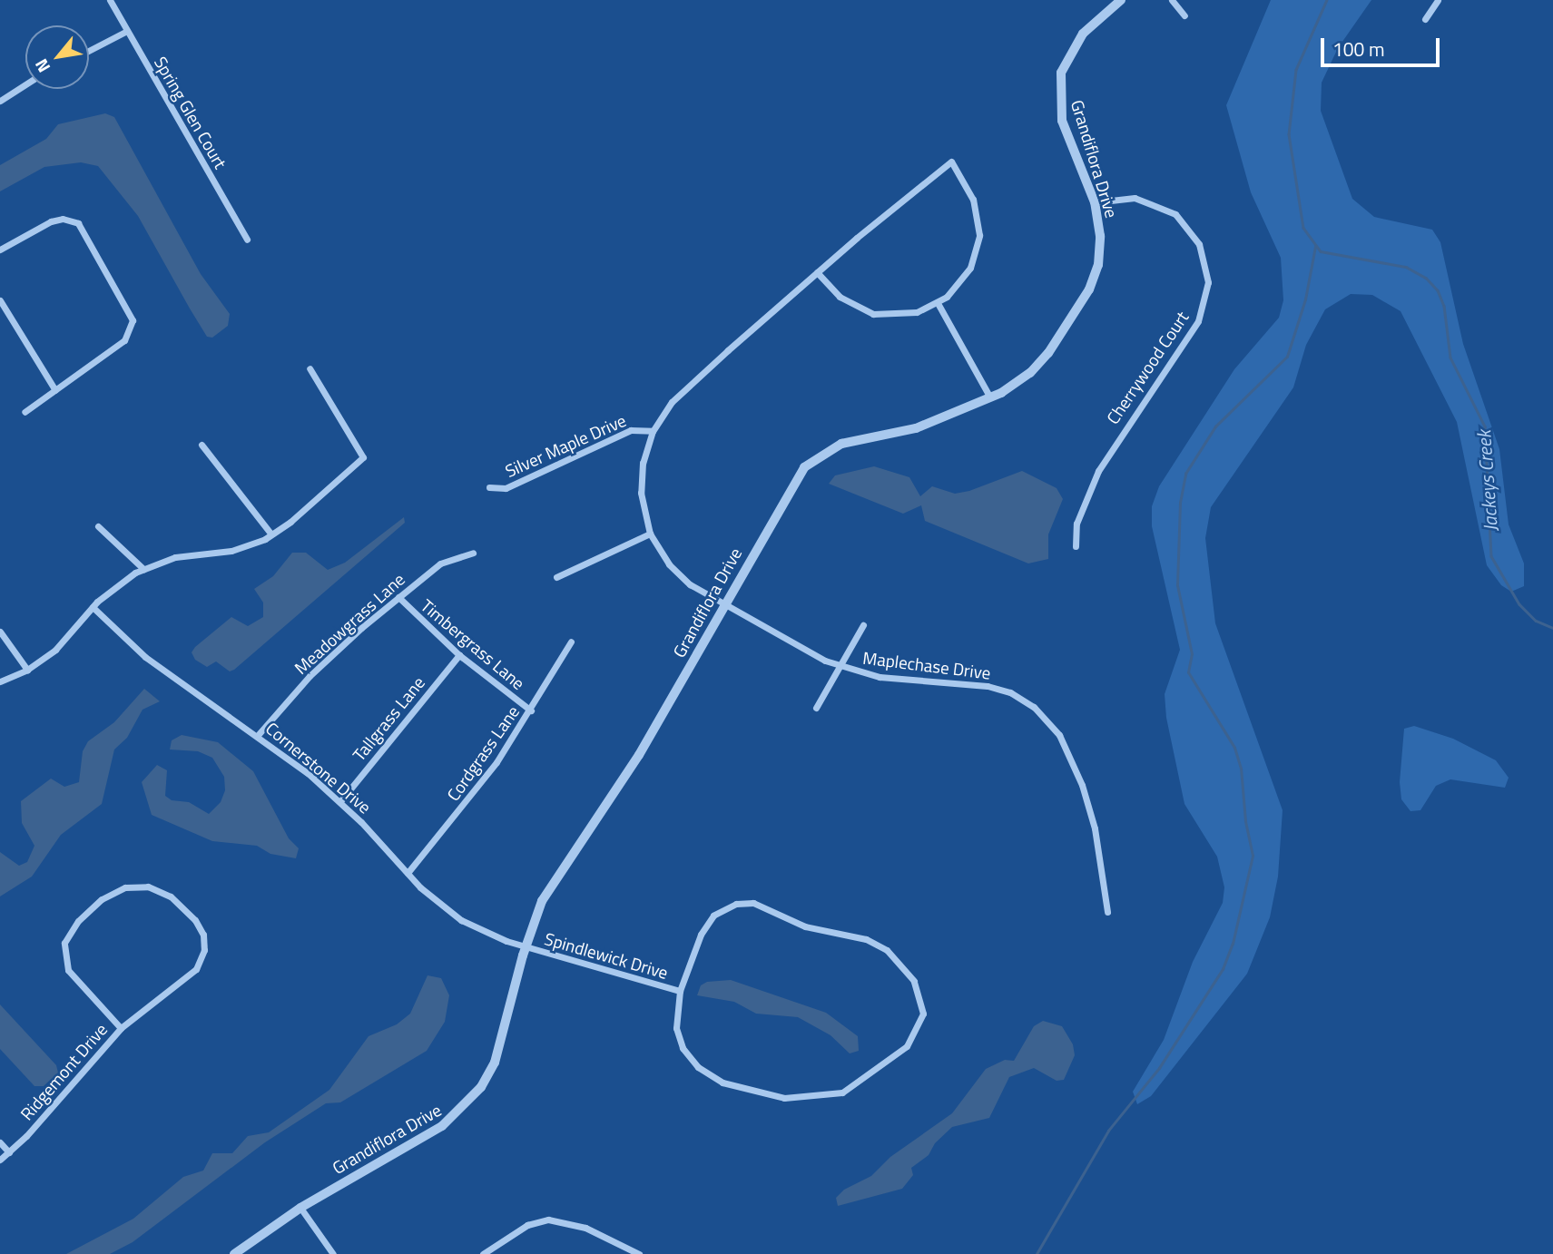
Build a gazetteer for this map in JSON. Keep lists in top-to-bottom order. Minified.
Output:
{"streets":{"street":["Spring Glen Court","Grandiflora Drive","Cherrywood Court","Silver Maple Drive","Meadowgrass Lane","Timbergrass Lane","Maplechase Drive","Tallgrass Lane","Cordgrass Lane","Cornerstone Drive","Spindlewick Drive","Ridgemont Drive"]},"crossings":[["Grandiflora Drive","Cherrywood Court"],["Grandiflora Drive","Maplechase Drive"],["Grandiflora Drive","Cornerstone Drive"],["Grandiflora Drive","Spindlewick Drive"],["Silver Maple Drive","Maplechase Drive"],["Meadowgrass Lane","Timbergrass Lane"],["Meadowgrass Lane","Cornerstone Drive"],["Timbergrass Lane","Tallgrass Lane"],["Timbergrass Lane","Cordgrass Lane"],["Tallgrass Lane","Cornerstone Drive"],["Cordgrass Lane","Cornerstone Drive"],["Cornerstone Drive","Spindlewick Drive"]],"water":["Jackeys Creek"],"scale_bar":"100 m","north":"bottom left"}
